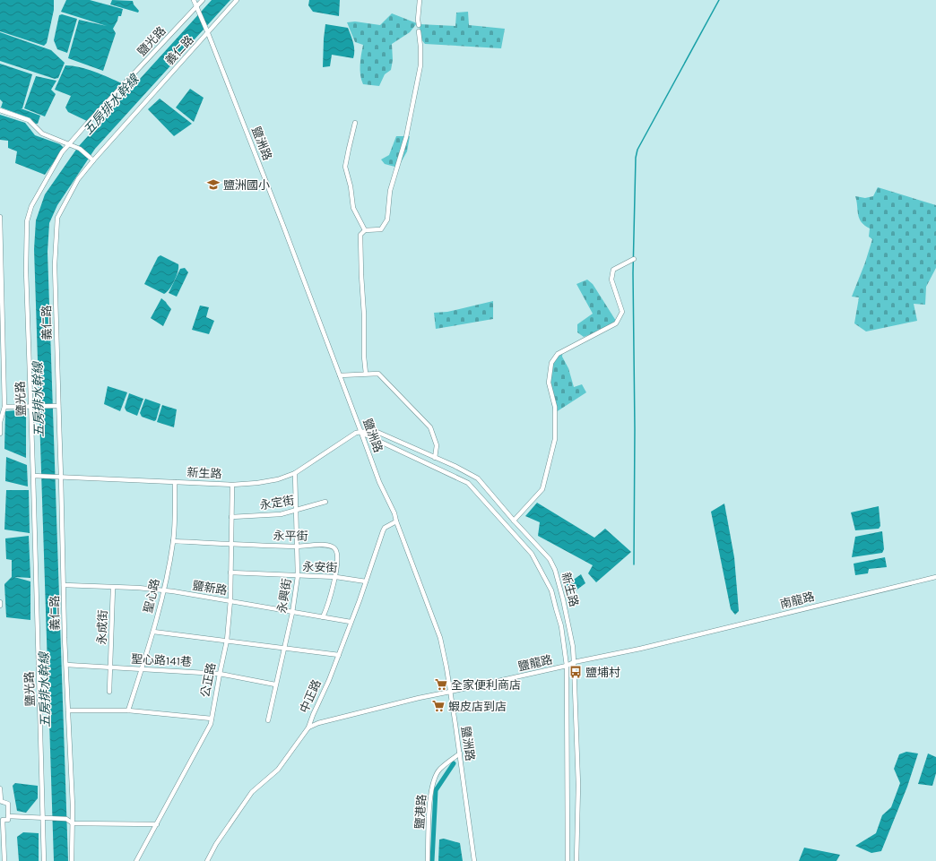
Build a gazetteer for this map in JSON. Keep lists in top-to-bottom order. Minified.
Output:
{"streets":{"street":["鹽光路","義仁路","鹽洲路","新生路","永定街","永平街","永安街","鹽新路","聖心路","永興街","南龍路","永成街","聖心路141巷","鹽龍路","公正路","中正路","鹽港路"]},"crossings":[["鹽光路","鹽洲路"],["鹽光路","新生路"],["義仁路","鹽洲路"],["義仁路","新生路"],["義仁路","鹽新路"],["義仁路","聖心路141巷"],["鹽洲路","新生路"],["鹽洲路","鹽龍路"],["鹽洲路","中正路"],["鹽洲路","鹽港路"],["新生路","聖心路"],["新生路","永興街"],["新生路","鹽龍路"],["新生路","公正路"],["永定街","永興街"],["永定街","公正路"],["永平街","永安街"],["永平街","鹽新路"],["永平街","聖心路"],["永平街","永興街"],["永平街","公正路"],["永安街","永興街"],["永安街","公正路"],["永安街","中正路"],["鹽新路","聖心路"],["鹽新路","永興街"],["鹽新路","永成街"],["鹽新路","公正路"],["鹽新路","中正路"],["聖心路","聖心路141巷"],["永興街","聖心路141巷"],["南龍路","鹽龍路"],["永成街","聖心路141巷"],["聖心路141巷","公正路"],["鹽龍路","中正路"]],"water":["五房排水幹線"],"places":{"school or university":["鹽洲國小"],"bus stop":["鹽埔村"],"supermarket":["全家便利商店","蝦皮店到店"]}}
